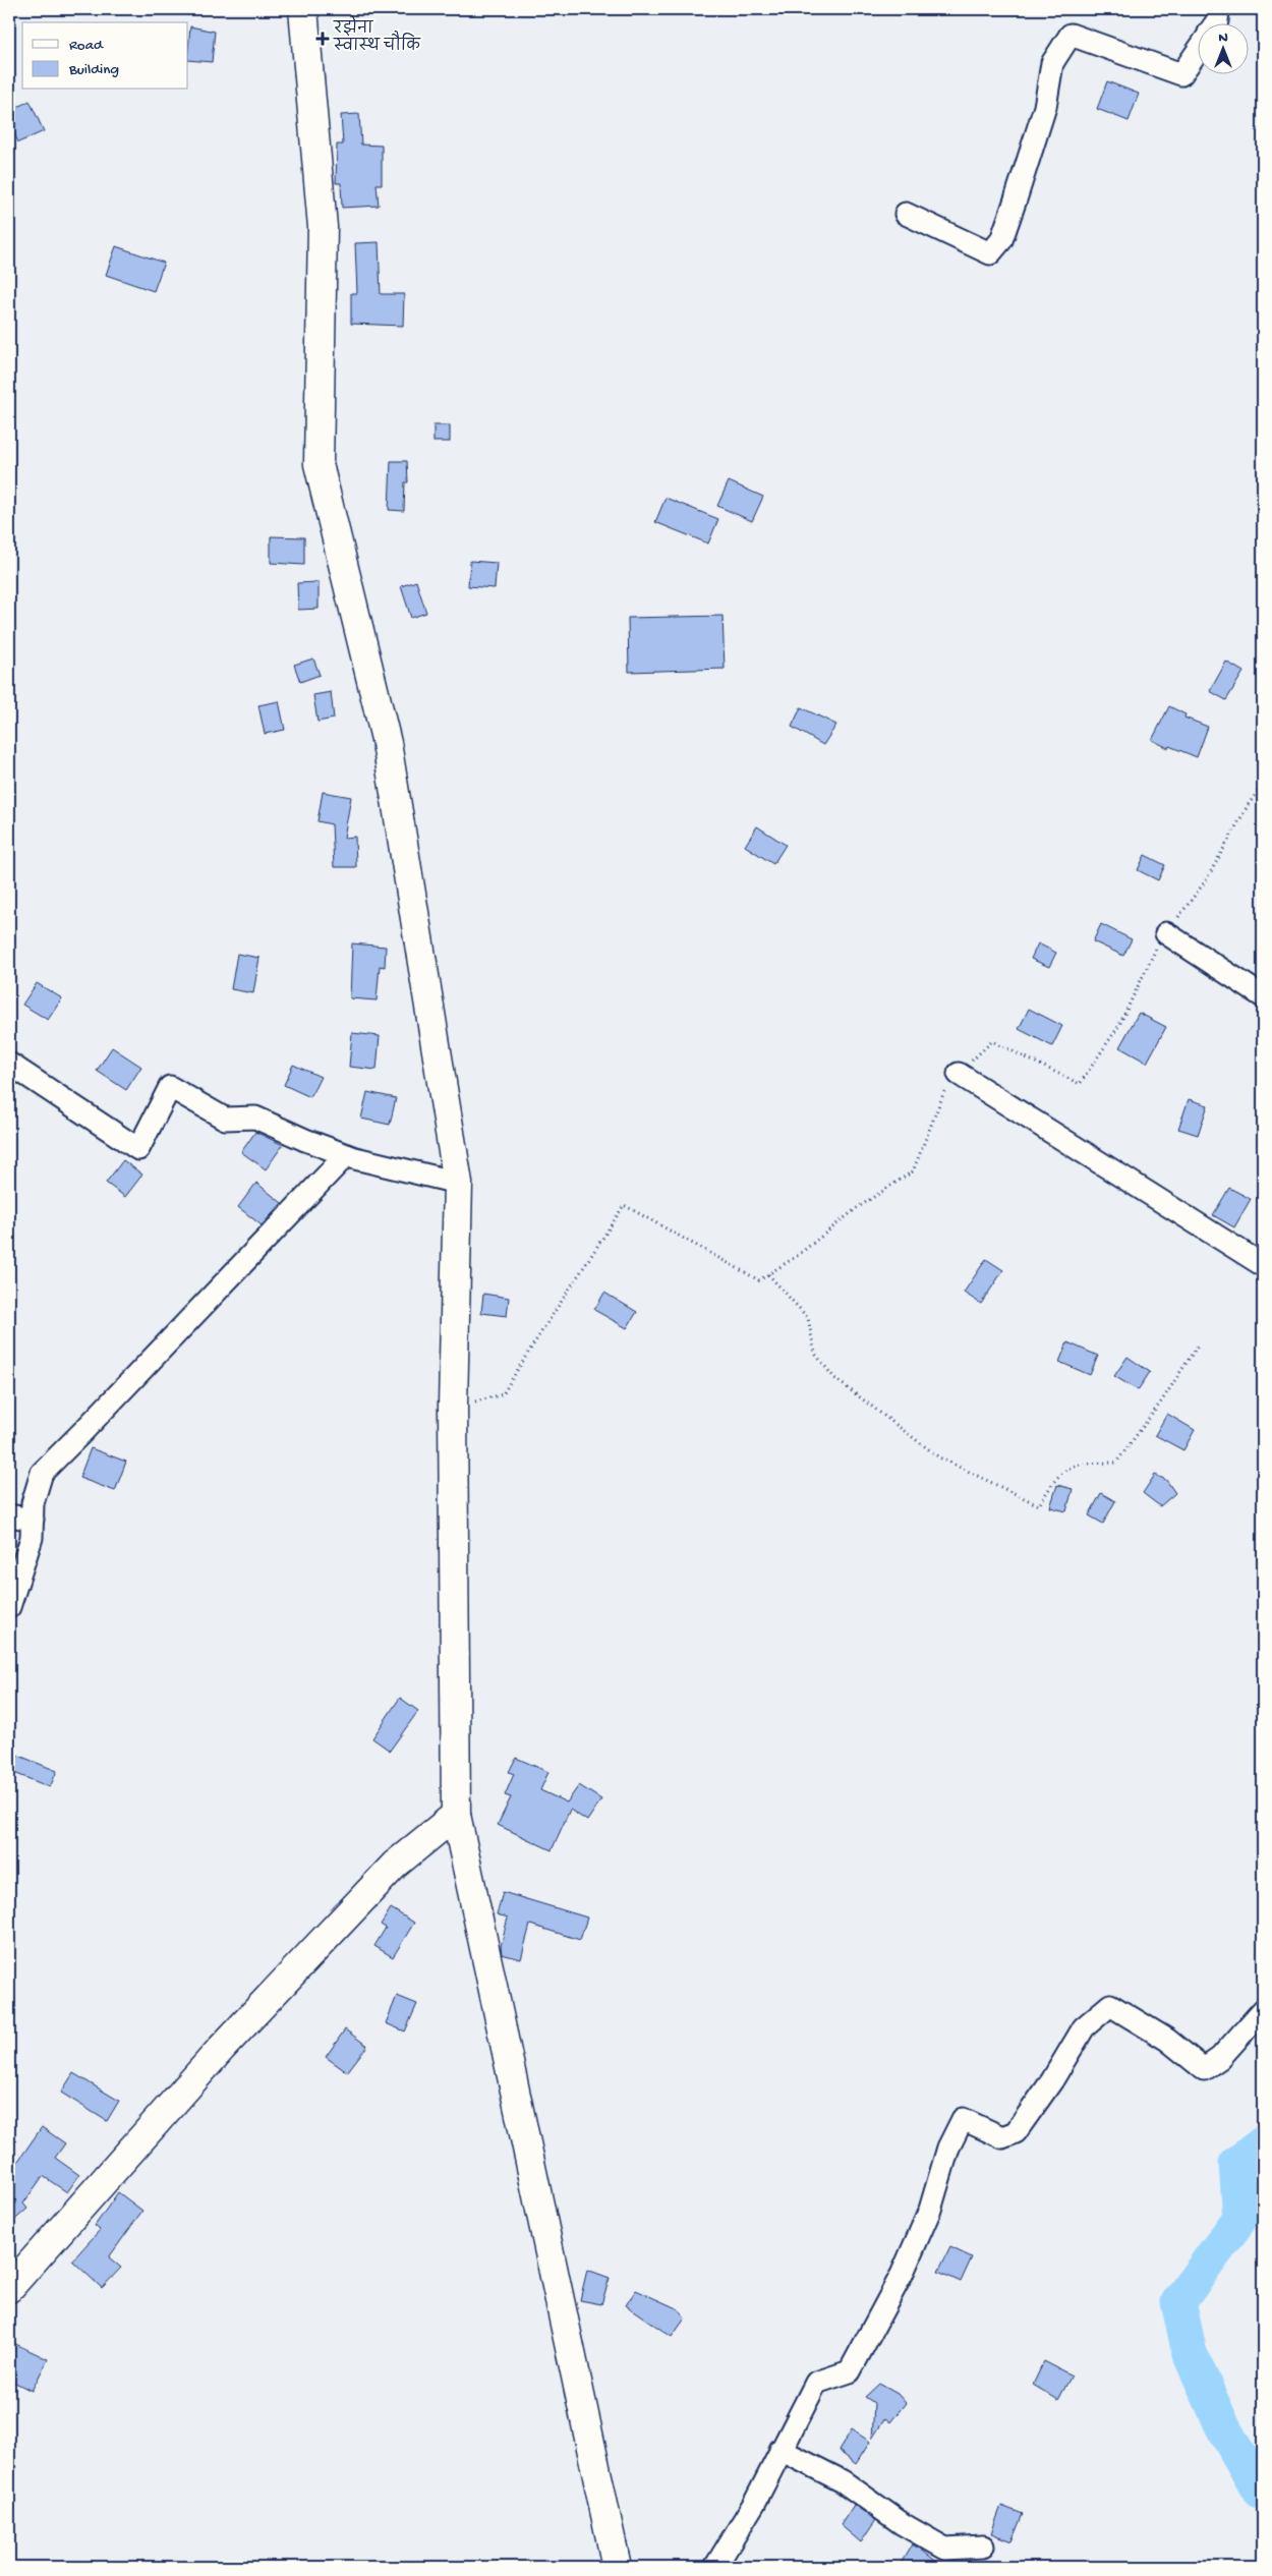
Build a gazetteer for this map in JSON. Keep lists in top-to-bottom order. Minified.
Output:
{"places":{"health":["रझेना स्वास्थ चौकि"]},"legend":["Road","Building"],"north":"top"}
